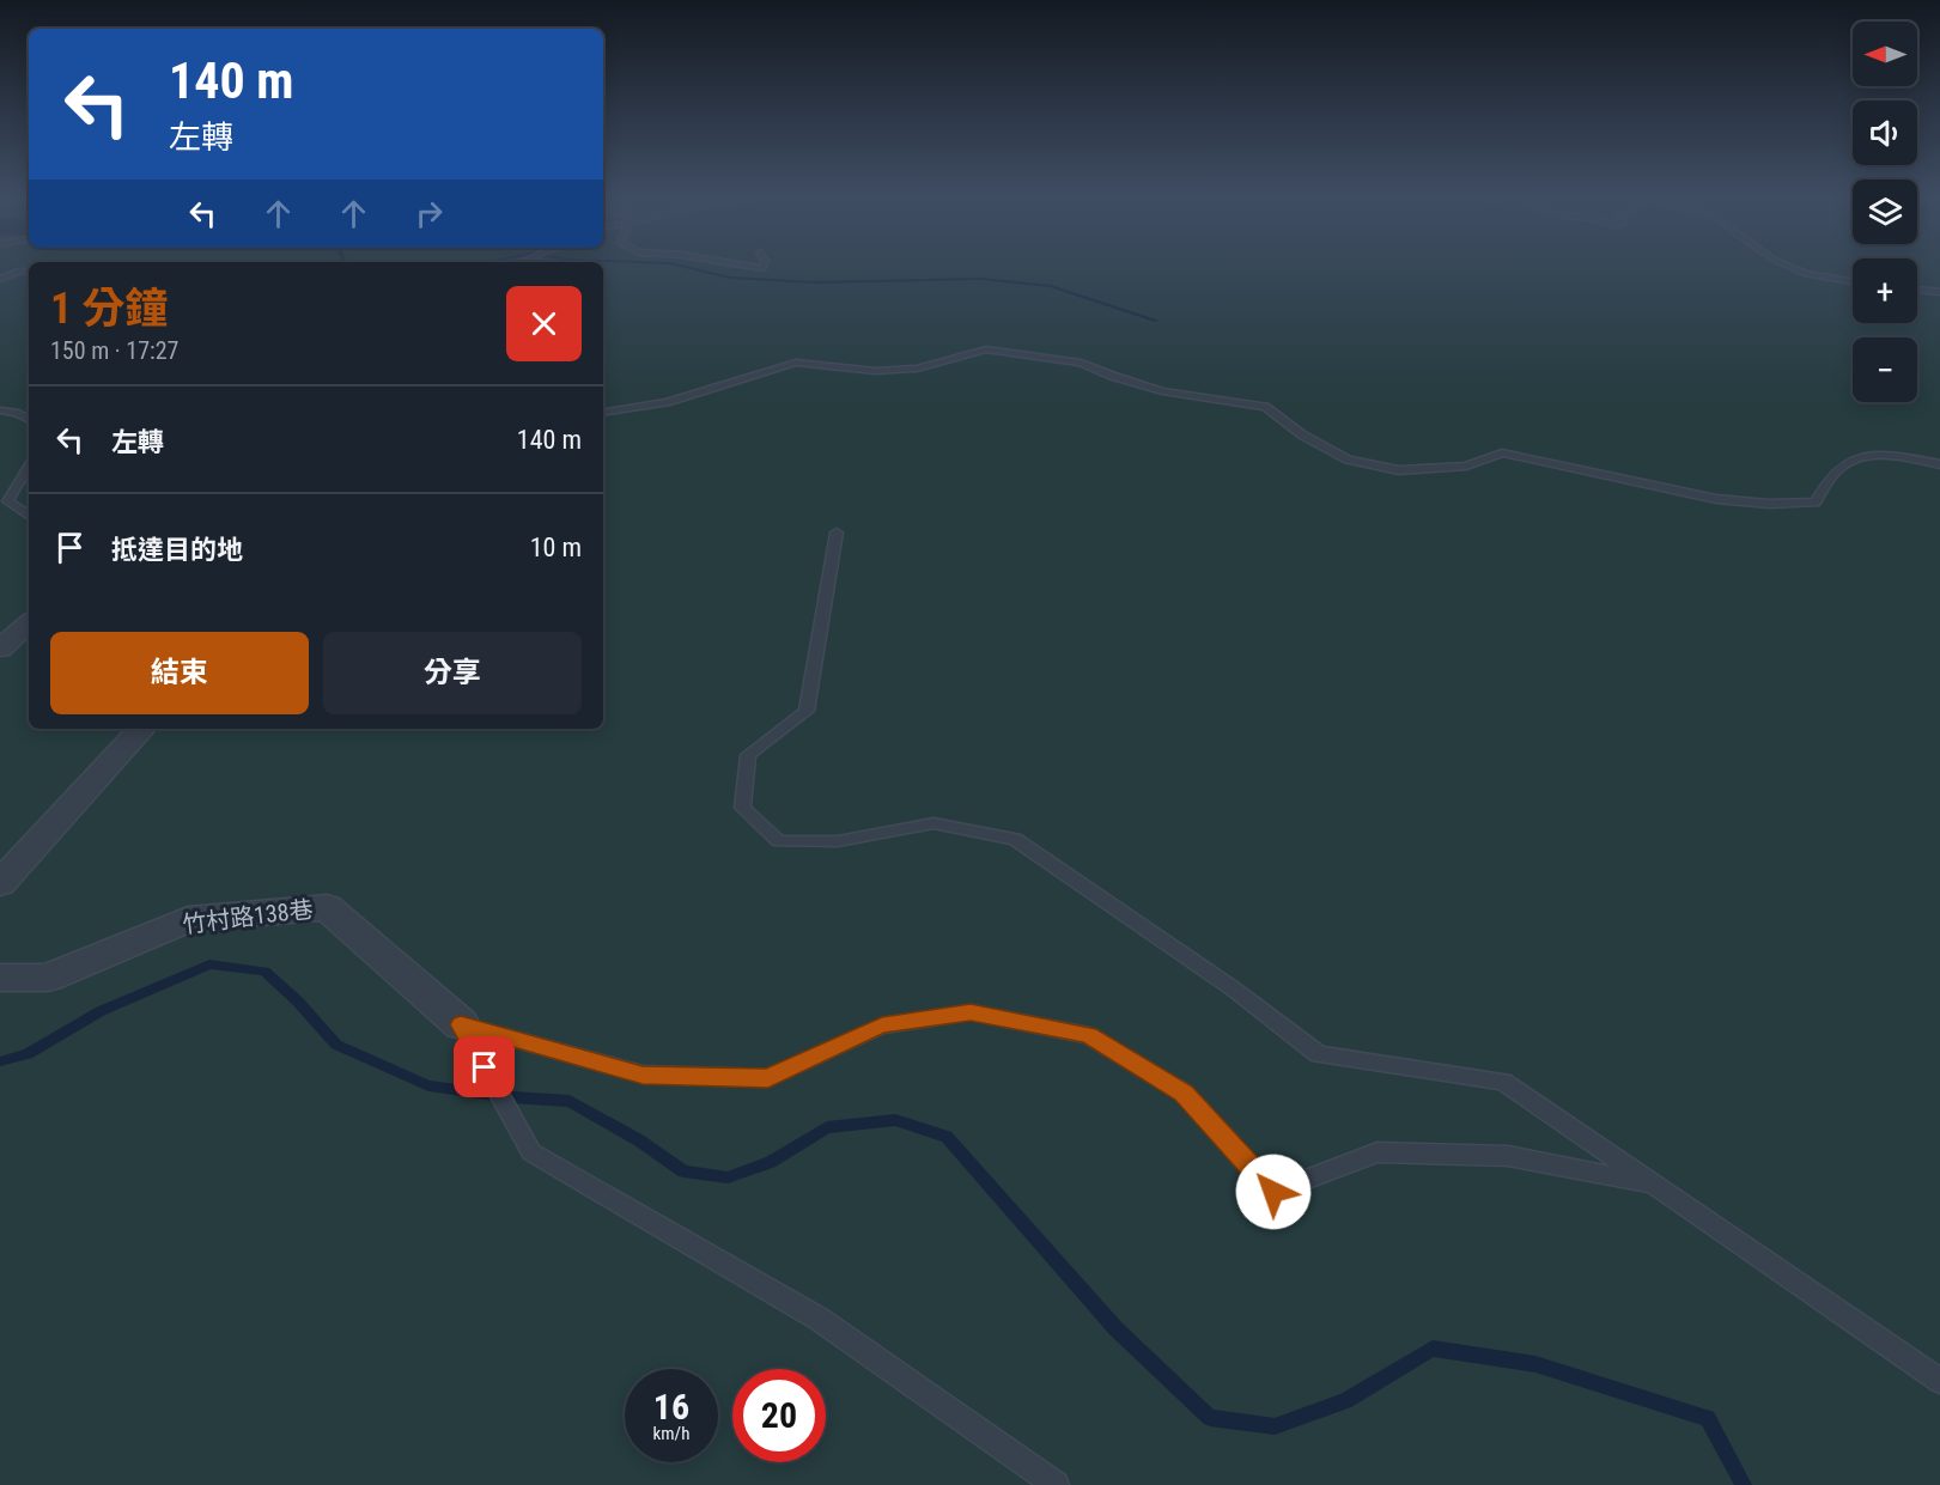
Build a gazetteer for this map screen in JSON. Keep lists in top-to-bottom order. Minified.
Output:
{"streets":{"street":["竹村路138巷"]},"north":"left","page":{"map_buttons":["+","−"],"turn":["140 m","左轉"],"heading":["1 分鐘","150 m · 17:27"],"list":[{"name":"左轉","value":"140 m"},{"name":"抵達目的地","value":"10 m"}],"buttons":["結束","分享"],"speed":"16 km/h","limit":"20"}}
